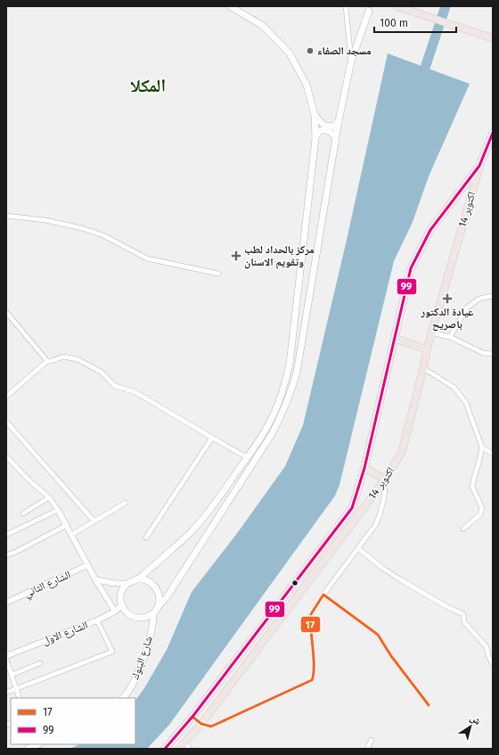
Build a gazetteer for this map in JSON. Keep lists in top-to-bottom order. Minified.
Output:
{"streets":{"highway":["14 اكتوبر"],"main road":["شارع البنوك"],"street":["الشارع الثاني","الشارع الاول"]},"crossings":[["الشارع الاول","شارع البنوك"]],"districts":["المكلا"],"places":{"other":["مسجد الصفاء"],"health":["مركز بالحداد لطب وتقويم الاسنان","عيادة الدكتور باصريح"]},"lines":["transit line 99","transit line 17"],"legend":["17","99"],"scale_bar":"100 m","north":"top right"}
